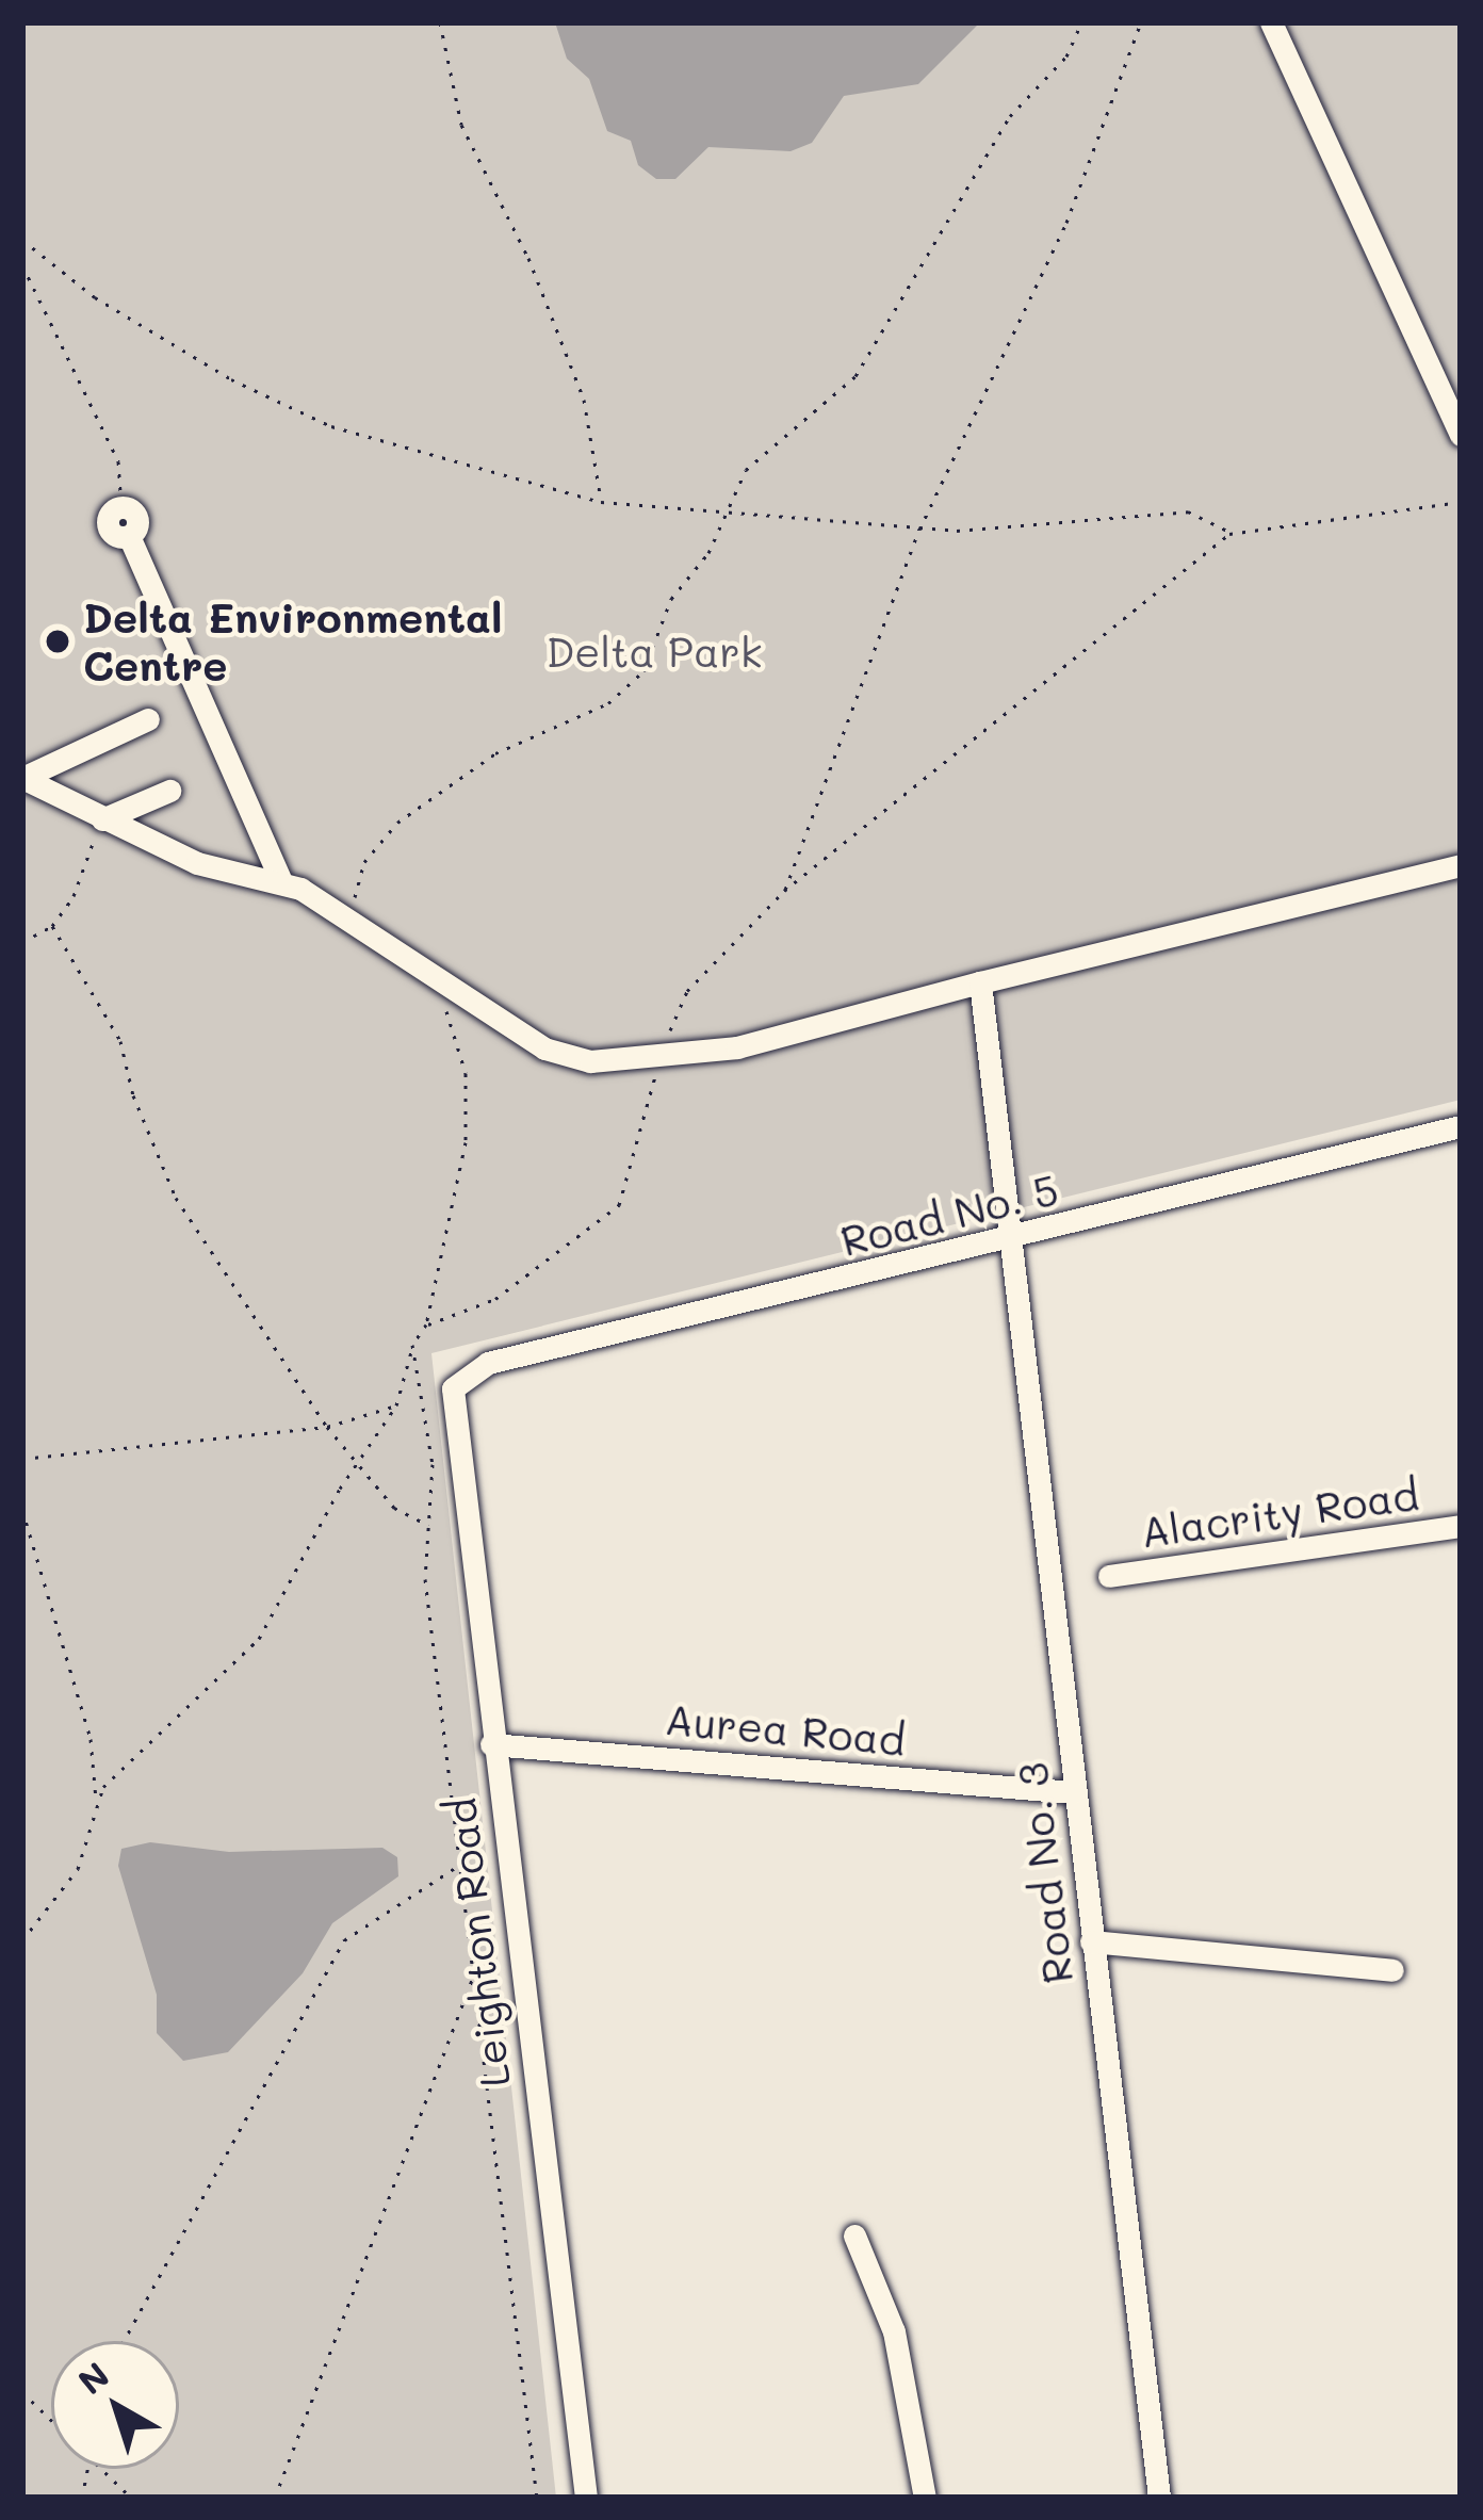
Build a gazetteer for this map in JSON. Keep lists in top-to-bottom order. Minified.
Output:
{"streets":{"street":["Road No. 5","Alacrity Road","Aurea Road","Road No. 3","Leighton Road"]},"crossings":[["Road No. 5","Road No. 3"],["Road No. 5","Leighton Road"],["Aurea Road","Road No. 3"],["Aurea Road","Leighton Road"]],"parks":["Delta Park"],"places":["Delta Environmental Centre"],"north":"top left"}
